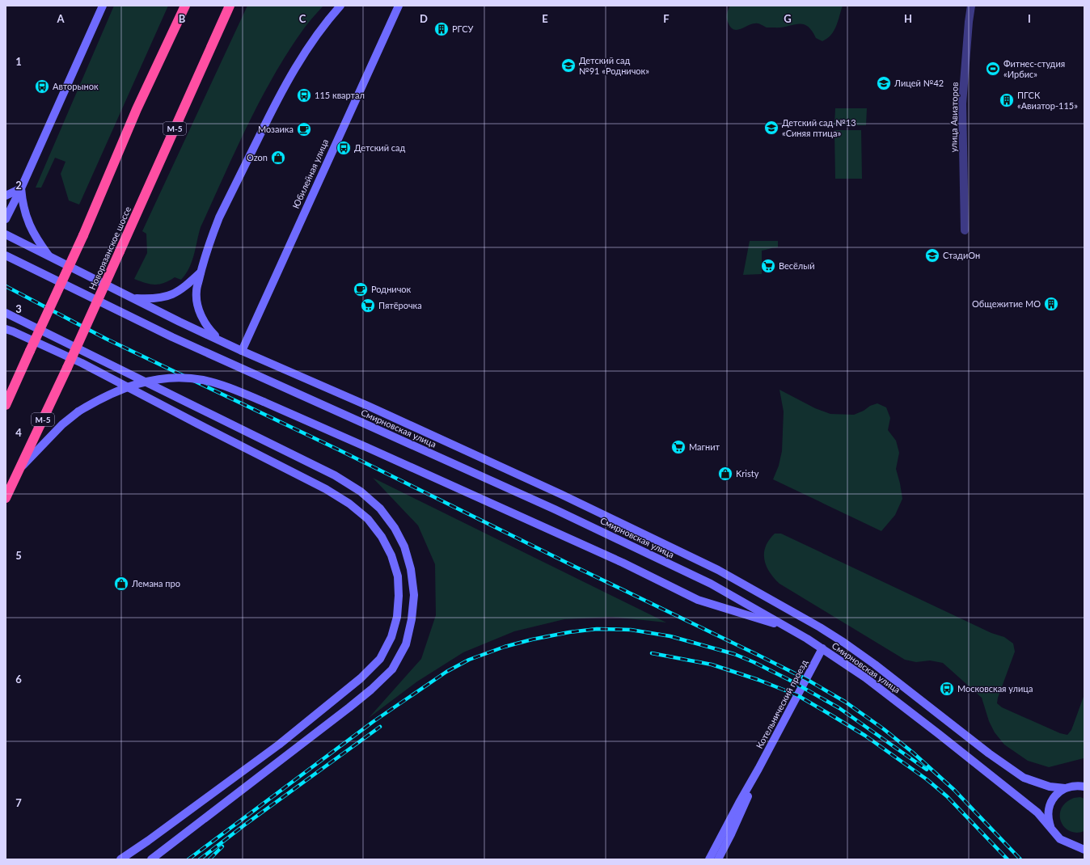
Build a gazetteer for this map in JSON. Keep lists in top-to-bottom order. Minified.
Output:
{"streets":{"highway":["М-5","Новорязанское шоссе"],"main road":["Юбилейная улица","Смирновская улица","Котельнический проезд"],"street":["улица Авиаторов"]},"crossings":[["М-5","Новорязанское шоссе"],["М-5","Смирновская улица"],["Юбилейная улица","Смирновская улица"],["Смирновская улица","Котельнический проезд"]],"places":{"building":["РГСУ","ПГСК «Авиатор-115»","Общежитие МО"],"school or university":["Детский сад №91 «Родничок»","Лицей №42","Детский сад №13 «Синяя птица»","СтадиОн"],"sports":["Фитнес-студия «Ирбис»"],"bus stop":["Авторынок","115 квартал","Детский сад","Московская улица"],"cafe":["Мозаика","Родничок"],"shop":["Ozon","Kristy","Лемана про"],"supermarket":["Весёлый","Пятёрочка","Магнит"]},"grid":{"columns":["A","B","C","D","E","F","G","H","I"],"rows":["1","2","3","4","5","6","7"]}}
